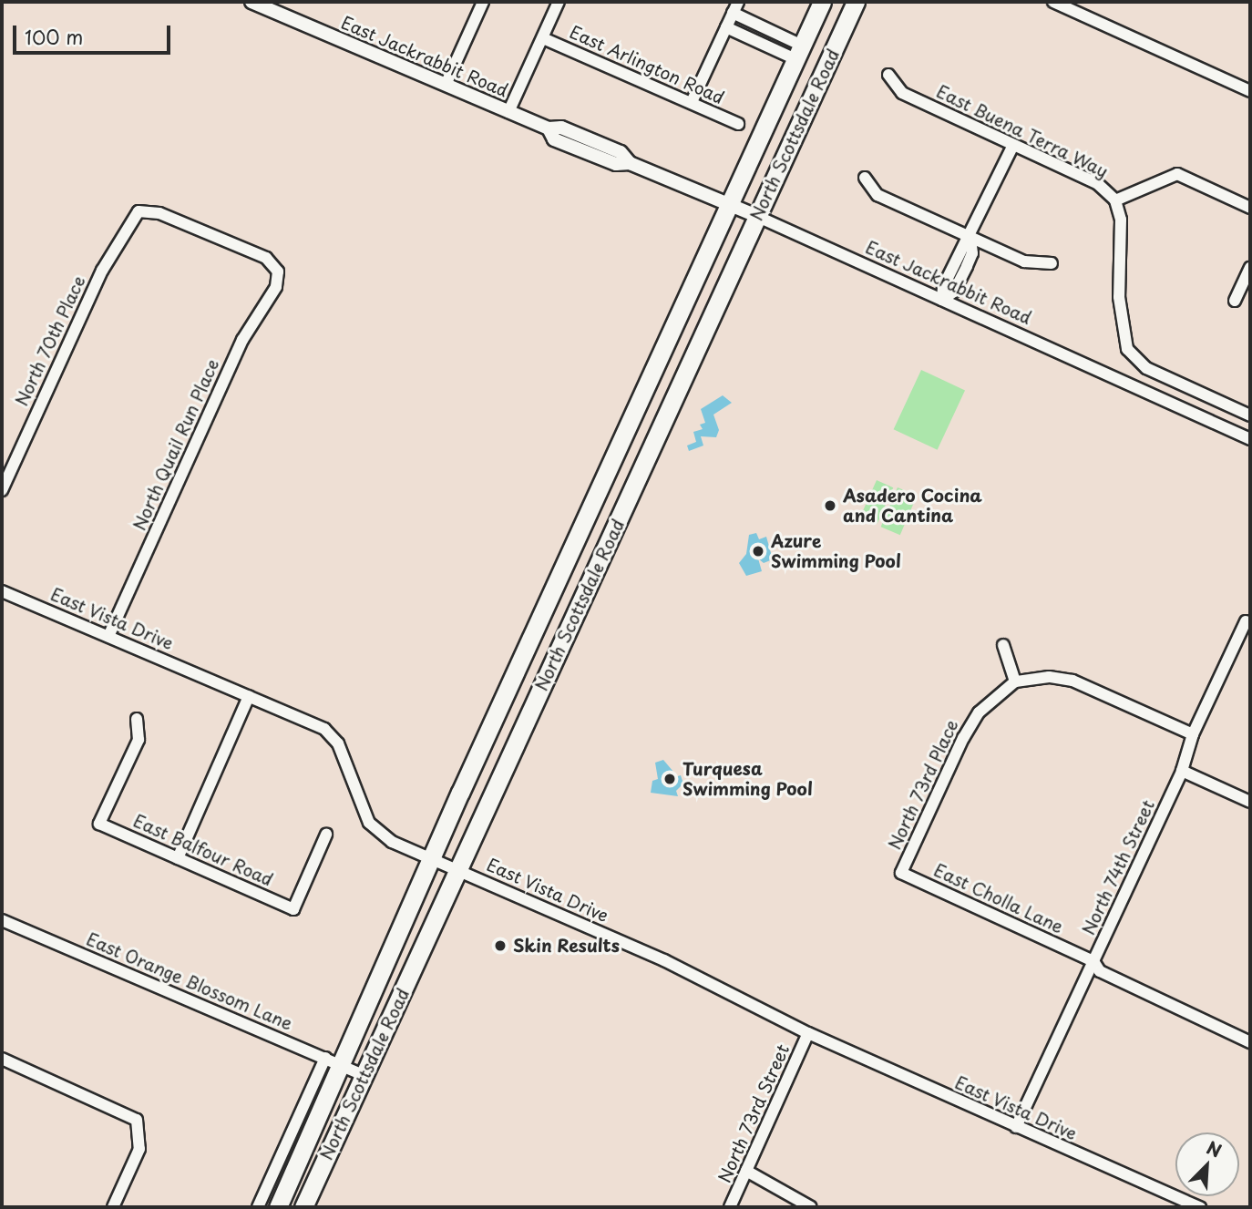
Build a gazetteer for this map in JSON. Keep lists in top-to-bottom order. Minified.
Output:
{"streets":{"main road":["North Scottsdale Road"],"street":["East Jackrabbit Road","East Arlington Road","East Buena Terra Way","North 70th Place","North Quail Run Place","East Vista Drive","North 73rd Place","East Balfour Road","North 74th Street","East Cholla Lane","East Orange Blossom Lane","North 73rd Street"]},"crossings":[["East Jackrabbit Road","North Scottsdale Road"],["North Scottsdale Road","East Vista Drive"],["North Scottsdale Road","East Orange Blossom Lane"],["North 70th Place","North Quail Run Place"],["North Quail Run Place","East Vista Drive"],["East Vista Drive","North 74th Street"],["East Vista Drive","North 73rd Street"],["North 73rd Place","East Cholla Lane"],["North 74th Street","East Cholla Lane"]],"places":["Asadero Cocina and Cantina","Azure Swimming Pool","Turquesa Swimming Pool","Skin Results"],"scale_bar":"100 m","north":"top right"}
